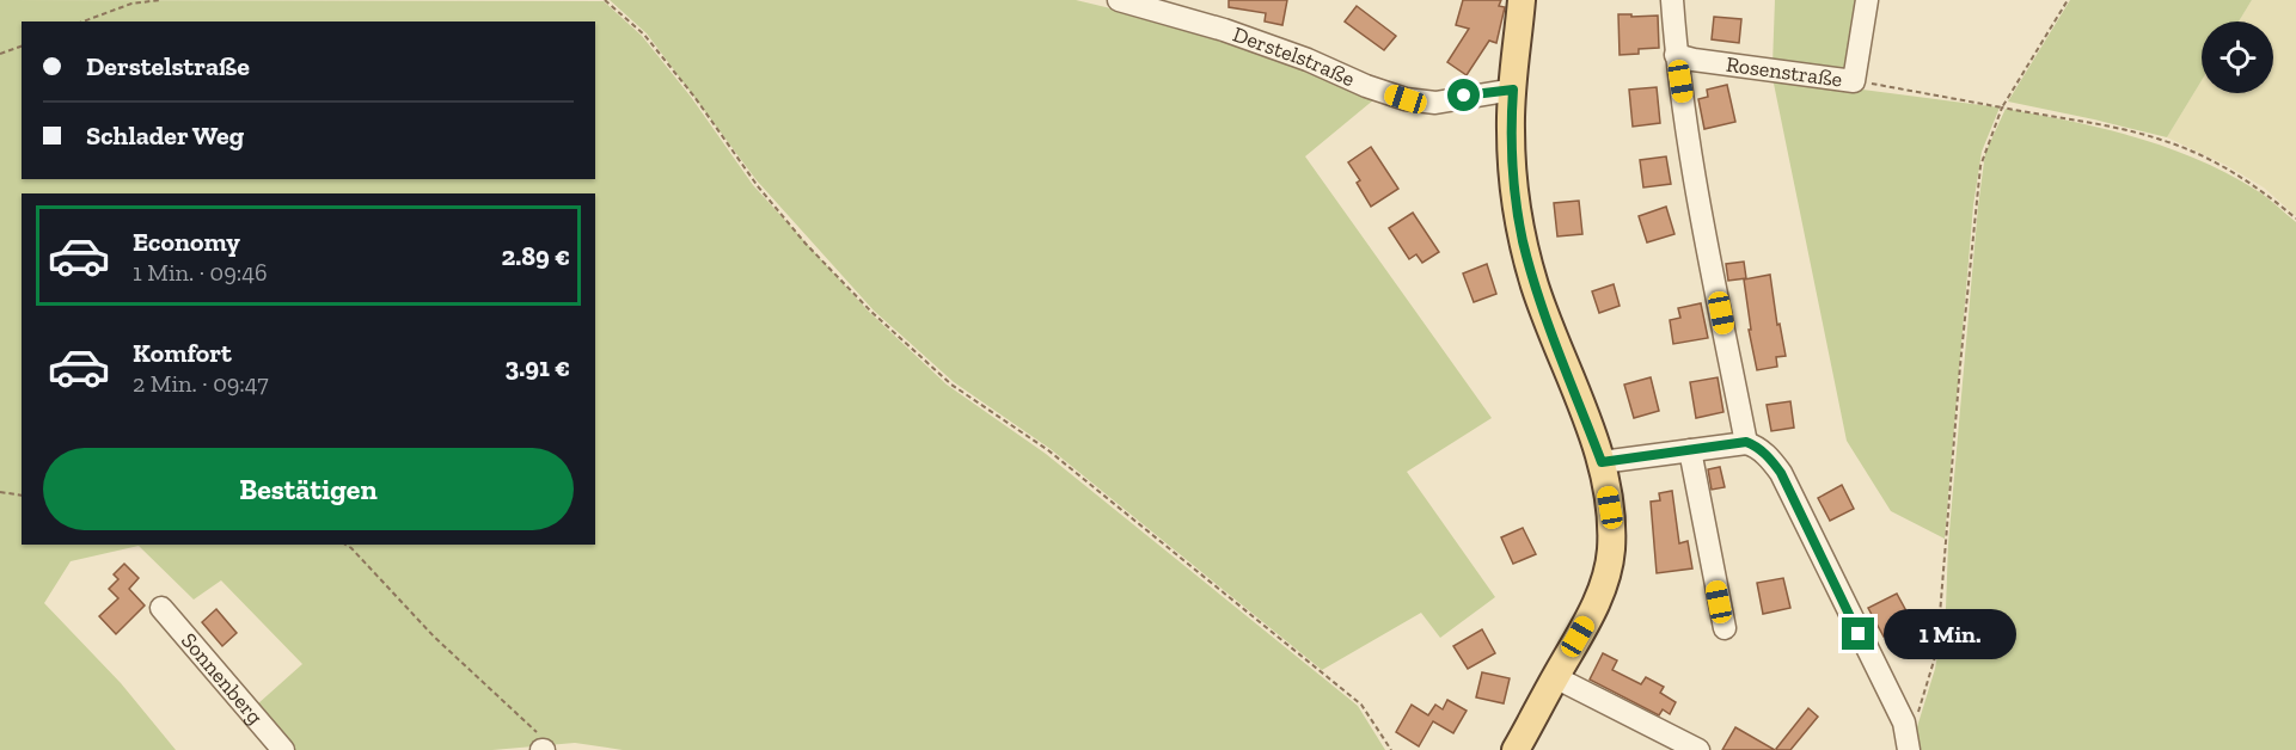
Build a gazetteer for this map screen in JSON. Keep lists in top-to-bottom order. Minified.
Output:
{"streets":{"street":["Derstelstraße","Rosenstraße","Sonnenberg"]},"page":{"banner":["Derstelstraße","Schlader Weg"],"list":[{"name":"Economy","note":"1 Min. · 09:46","value":"2.89 €"},{"name":"Komfort","note":"2 Min. · 09:47","value":"3.91 €"}],"buttons":"Bestätigen","bubble":"1 Min."}}
